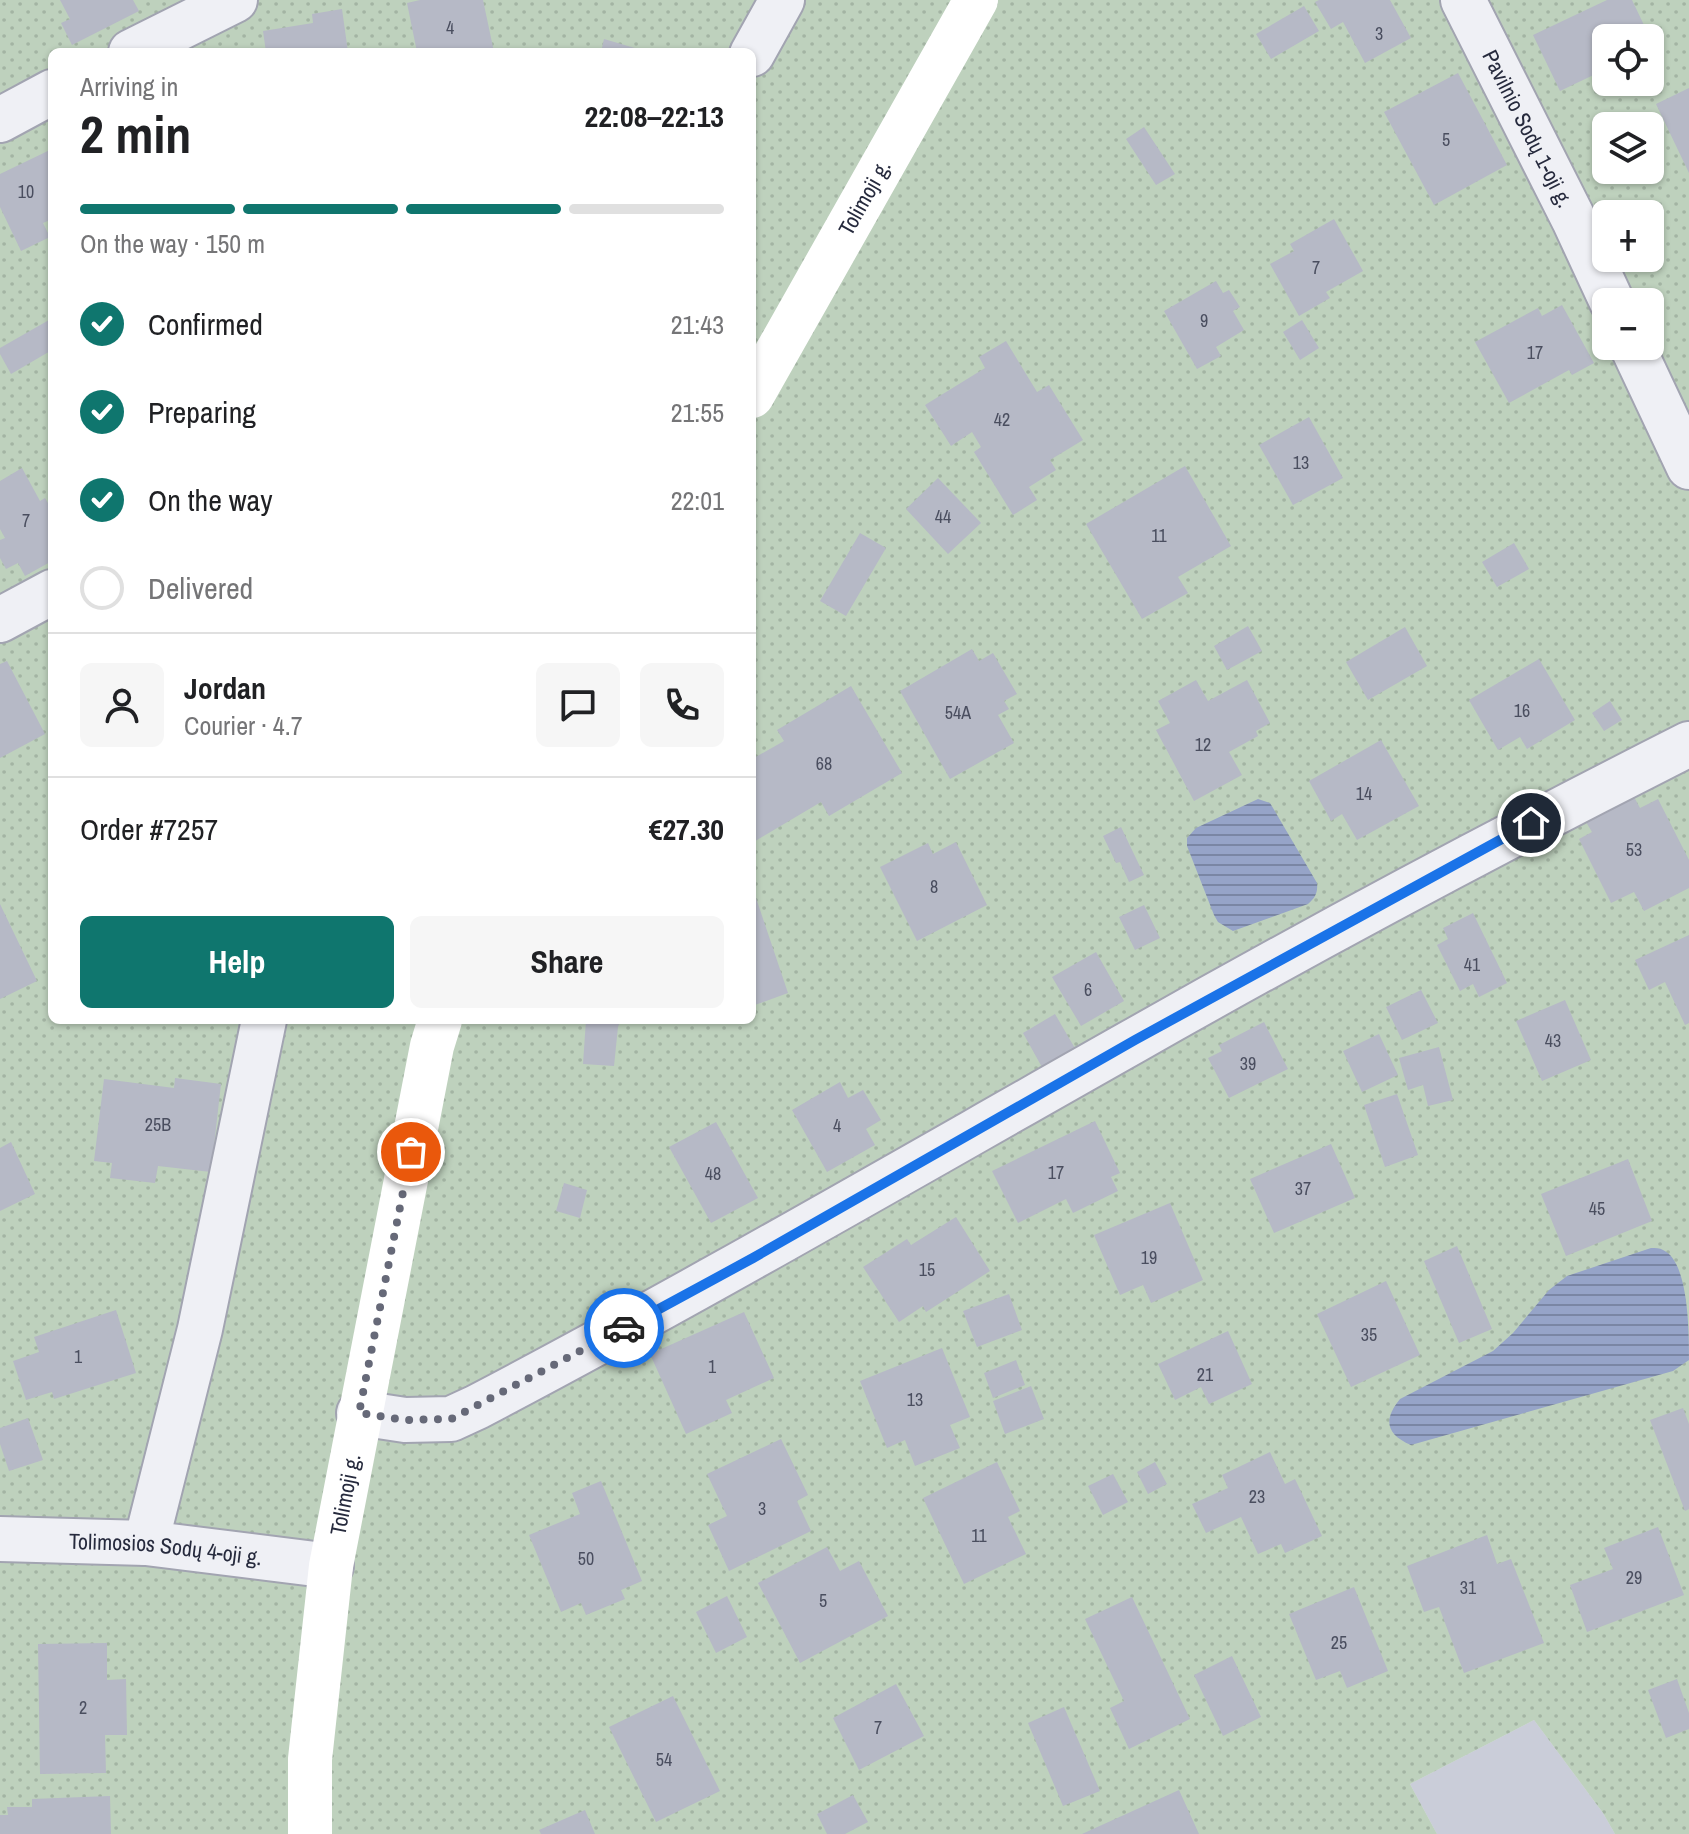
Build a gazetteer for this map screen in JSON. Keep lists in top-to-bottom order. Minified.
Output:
{"streets":{"street":["Pavilnio Sodų 1-oji g.","Tolimoji g.","Tolimosios Sodų 4-oji g."]},"crossings":[["Tolimoji g.","Tolimosios Sodų 4-oji g."]],"house_numbers":["4","3","5","10","7","9","17","42","13","44","7","11","16","54A","12","68","14","53","8","41","6","43","39","25B","4","17","48","37","45","19","15","35","1","1","21","13","23","3","11","50","29","31","5","25","2","7","54"],"page":{"map_buttons":["+","−"],"heading":["2 min","Arriving in","22:08–22:13"],"panel":["Jordan","Courier · 4.7","Order #7257","€27.30"],"bar":"On the way · 150 m","list":[["Confirmed","21:43"],["Preparing","21:55"],["On the way","22:01"],"Delivered"],"buttons":["Help","Share"]}}
